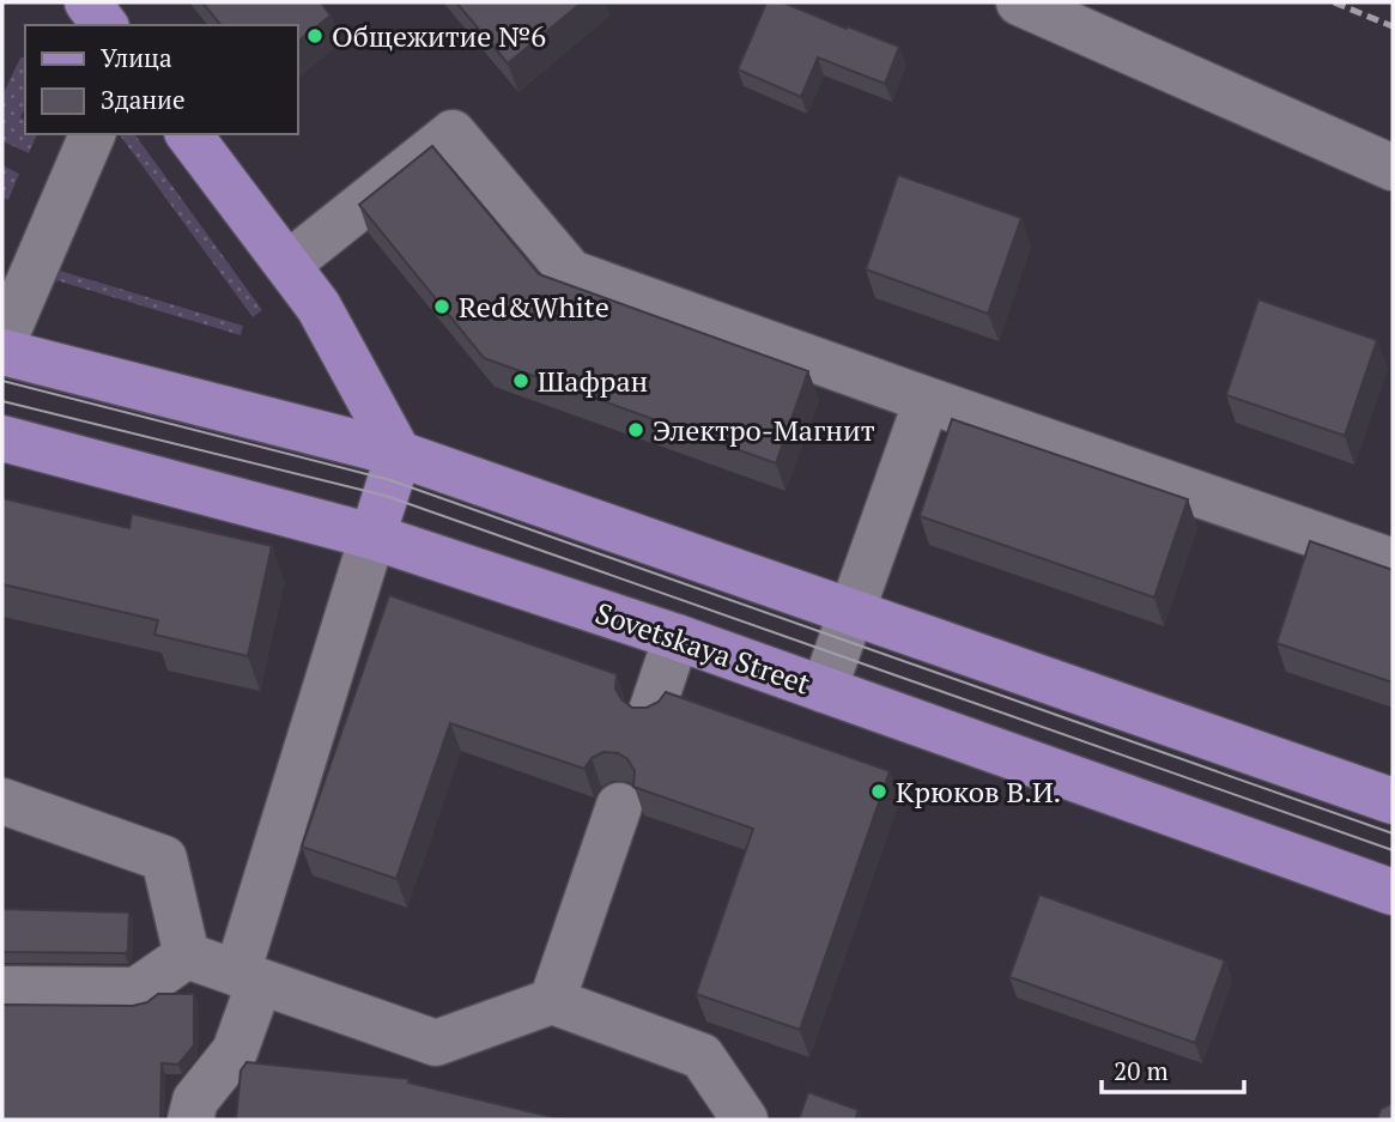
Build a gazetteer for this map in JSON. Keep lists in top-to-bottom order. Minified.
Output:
{"streets":{"main road":["Sovetskaya Street"]},"places":["Общежитие №6","Red&White","Шафран","Электро-Магнит","Крюков В.И."],"legend":["Улица","Здание"],"scale_bar":"20 m"}
